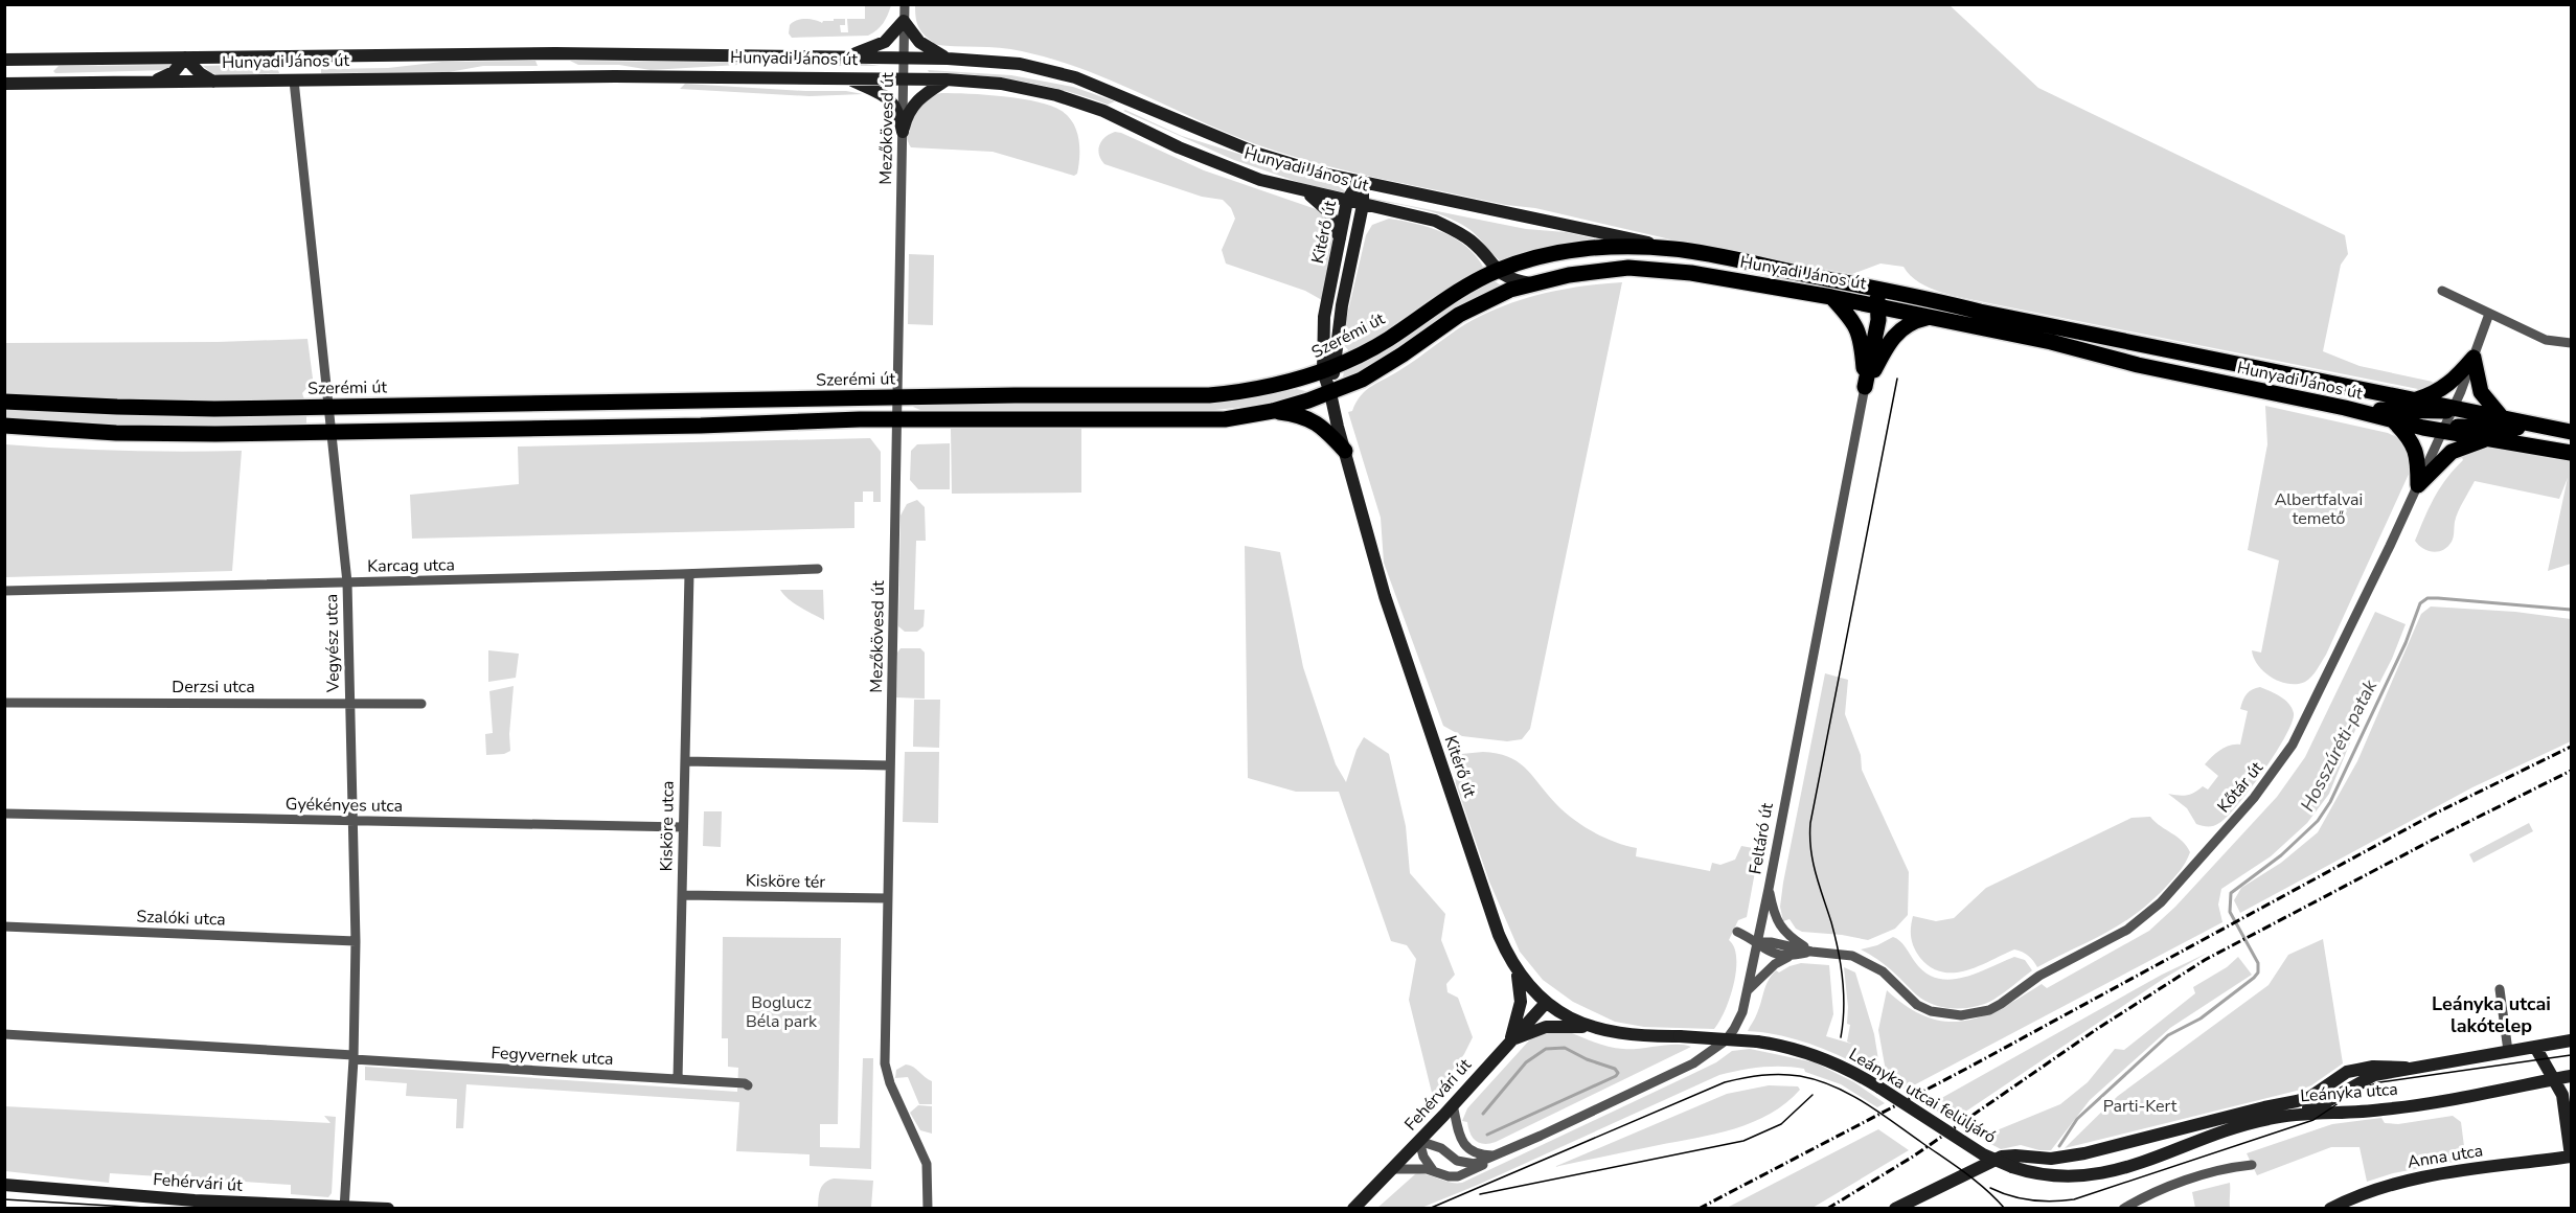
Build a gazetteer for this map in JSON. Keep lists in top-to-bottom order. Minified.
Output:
{"streets":{"main road":["Hunyadi János út","Kitérő út","Szerémi út","Leányka utca","Fehérvári út","Leányka utcai felüljáró","Anna utca"],"street":["Mezőkövesd út","Karcag utca","Vegyész utca","Derzsi utca","Kőtár út","Gyékényes utca","Kisköre utca","Feltáró út","Kisköre tér","Szalóki utca","Fegyvernek utca"]},"crossings":[["Hunyadi János út","Mezőkövesd út"],["Hunyadi János út","Kitérő út"],["Hunyadi János út","Szerémi út"],["Hunyadi János út","Vegyész utca"],["Hunyadi János út","Kőtár út"],["Mezőkövesd út","Szerémi út"],["Mezőkövesd út","Kisköre tér"],["Kitérő út","Szerémi út"],["Kitérő út","Fehérvári út"],["Kitérő út","Leányka utcai felüljáró"],["Szerémi út","Vegyész utca"],["Karcag utca","Vegyész utca"],["Karcag utca","Kisköre utca"],["Vegyész utca","Derzsi utca"],["Vegyész utca","Gyékényes utca"],["Vegyész utca","Szalóki utca"],["Vegyész utca","Fegyvernek utca"],["Vegyész utca","Fehérvári út"],["Kőtár út","Feltáró út"],["Gyékényes utca","Kisköre utca"],["Kisköre utca","Kisköre tér"],["Kisköre utca","Fegyvernek utca"],["Feltáró út","Fehérvári út"],["Leányka utca","Leányka utcai felüljáró"]],"districts":["Leányka utcai lakótelep"],"water":["Hosszúréti-patak"],"parks":["Albertfalvai temető","Boglucz Béla park","Parti-Kert"]}
